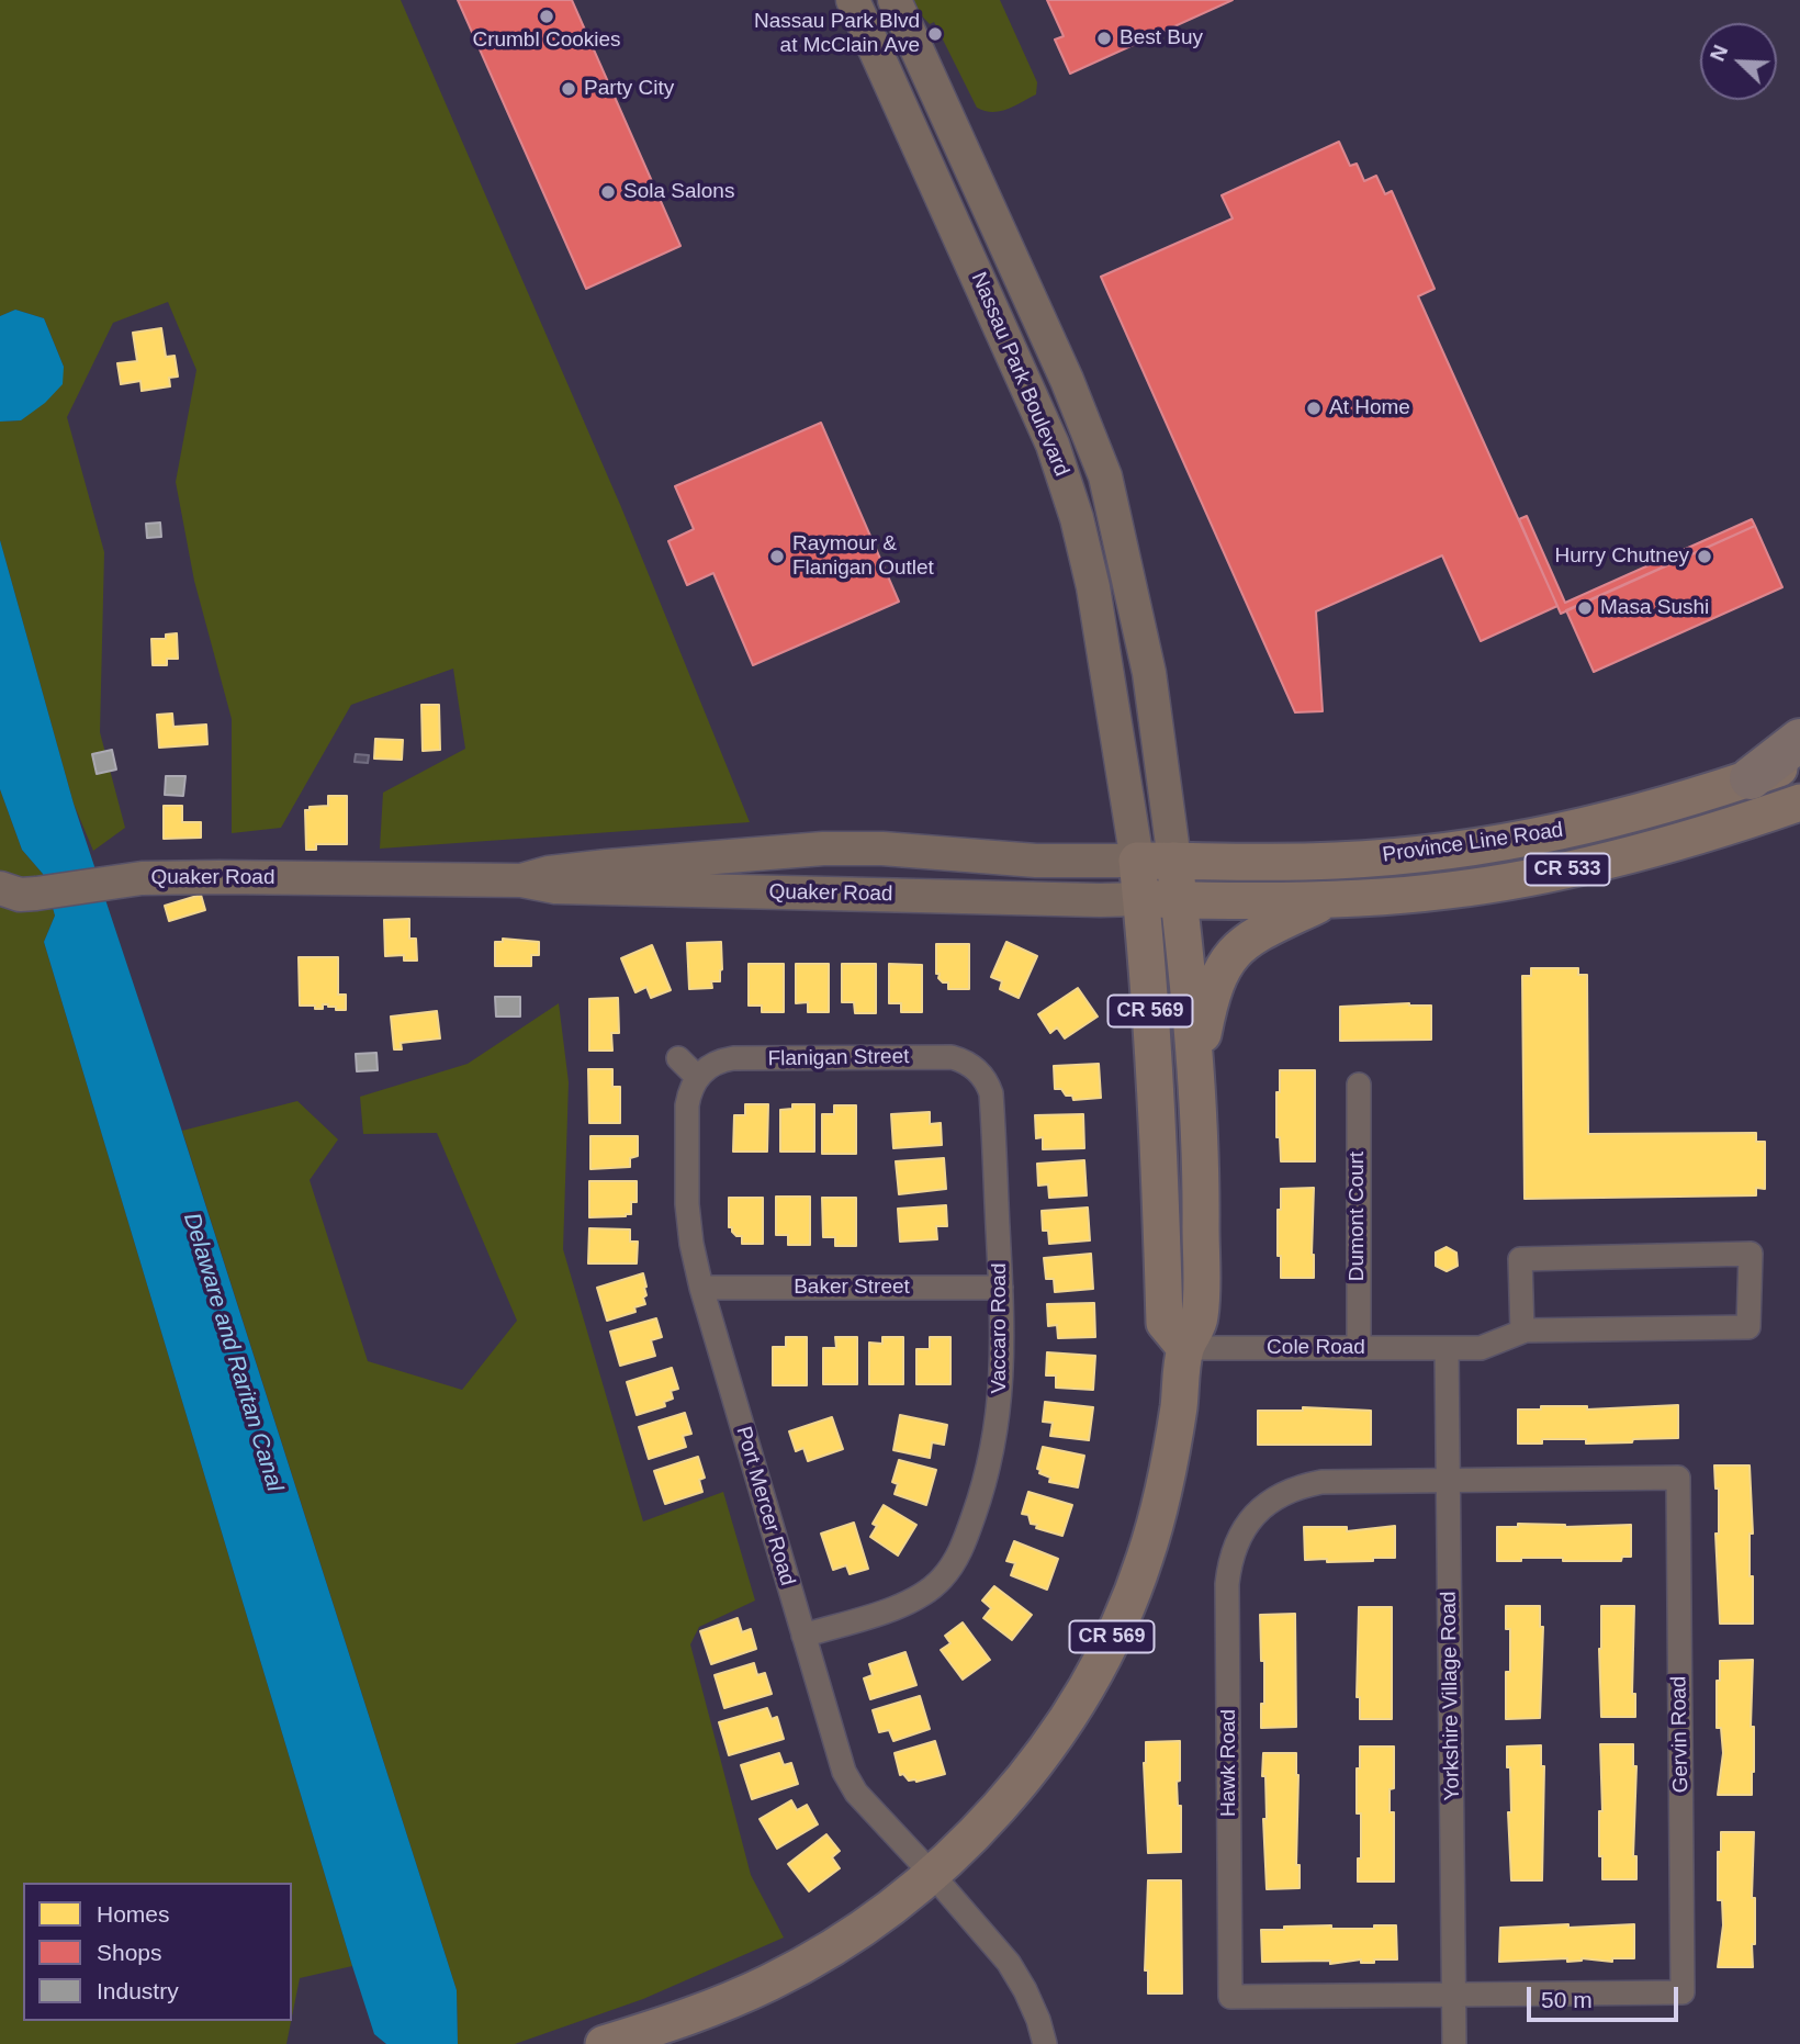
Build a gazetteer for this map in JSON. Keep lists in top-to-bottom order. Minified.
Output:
{"streets":{"main road":["Province Line Road","CR 533","CR 569"],"street":["Nassau Park Boulevard","Quaker Road","Flanigan Street","Dumont Court","Baker Street","Vaccaro Road","Cole Road","Port Mercer Road","Yorkshire Village Road","Gervin Road","Hawk Road"]},"crossings":[["Nassau Park Boulevard","Province Line Road"],["Nassau Park Boulevard","CR 533"],["Nassau Park Boulevard","Quaker Road"],["Nassau Park Boulevard","CR 569"],["Province Line Road","CR 533"],["Province Line Road","CR 569"],["CR 533","Quaker Road"],["CR 533","CR 569"],["Quaker Road","CR 569"],["CR 569","Cole Road"],["CR 569","Port Mercer Road"],["Flanigan Street","Vaccaro Road"],["Flanigan Street","Port Mercer Road"],["Dumont Court","Cole Road"],["Baker Street","Vaccaro Road"],["Baker Street","Port Mercer Road"],["Vaccaro Road","Port Mercer Road"],["Cole Road","Yorkshire Village Road"],["Yorkshire Village Road","Gervin Road"],["Yorkshire Village Road","Hawk Road"],["Gervin Road","Hawk Road"]],"water":["Delaware and Raritan Canal"],"places":["Crumbl Cookies","Nassau Park Blvd at McClain Ave","Best Buy","Party City","Sola Salons","At Home","Raymour & Flanigan Outlet","Hurry Chutney","Masa Sushi"],"legend":["Homes","Shops","Industry"],"scale_bar":"50 m","north":"top left"}
